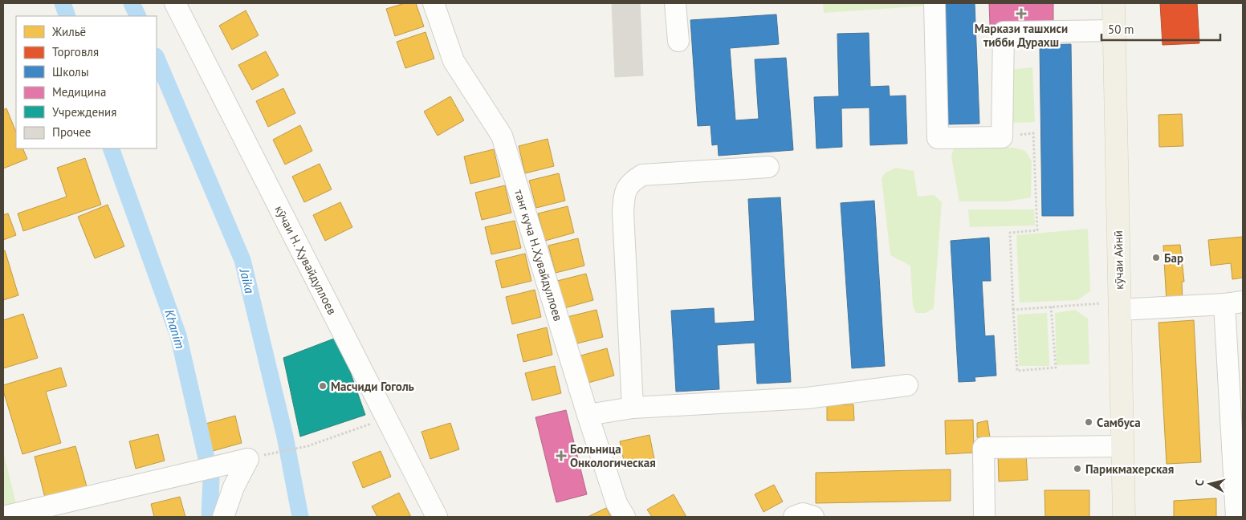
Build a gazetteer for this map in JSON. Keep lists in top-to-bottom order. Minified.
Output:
{"streets":{"main road":["кӯчаи Айнӣ"],"street":["танг куча Н.Ҳувайдуллоев","кӯчаи Н. Ҳувайдуллоев"]},"water":["Jaika","Khanim"],"places":{"health":["Маркази ташхиси тибби Дурахш","Больница Онкологическая"],"other":["Бар","Масчиди Гоголь","Самбуса","Парикмахерская"]},"legend":["Жильё","Торговля","Школы","Медицина","Учреждения","Прочее"],"scale_bar":"50 m","north":"left"}
